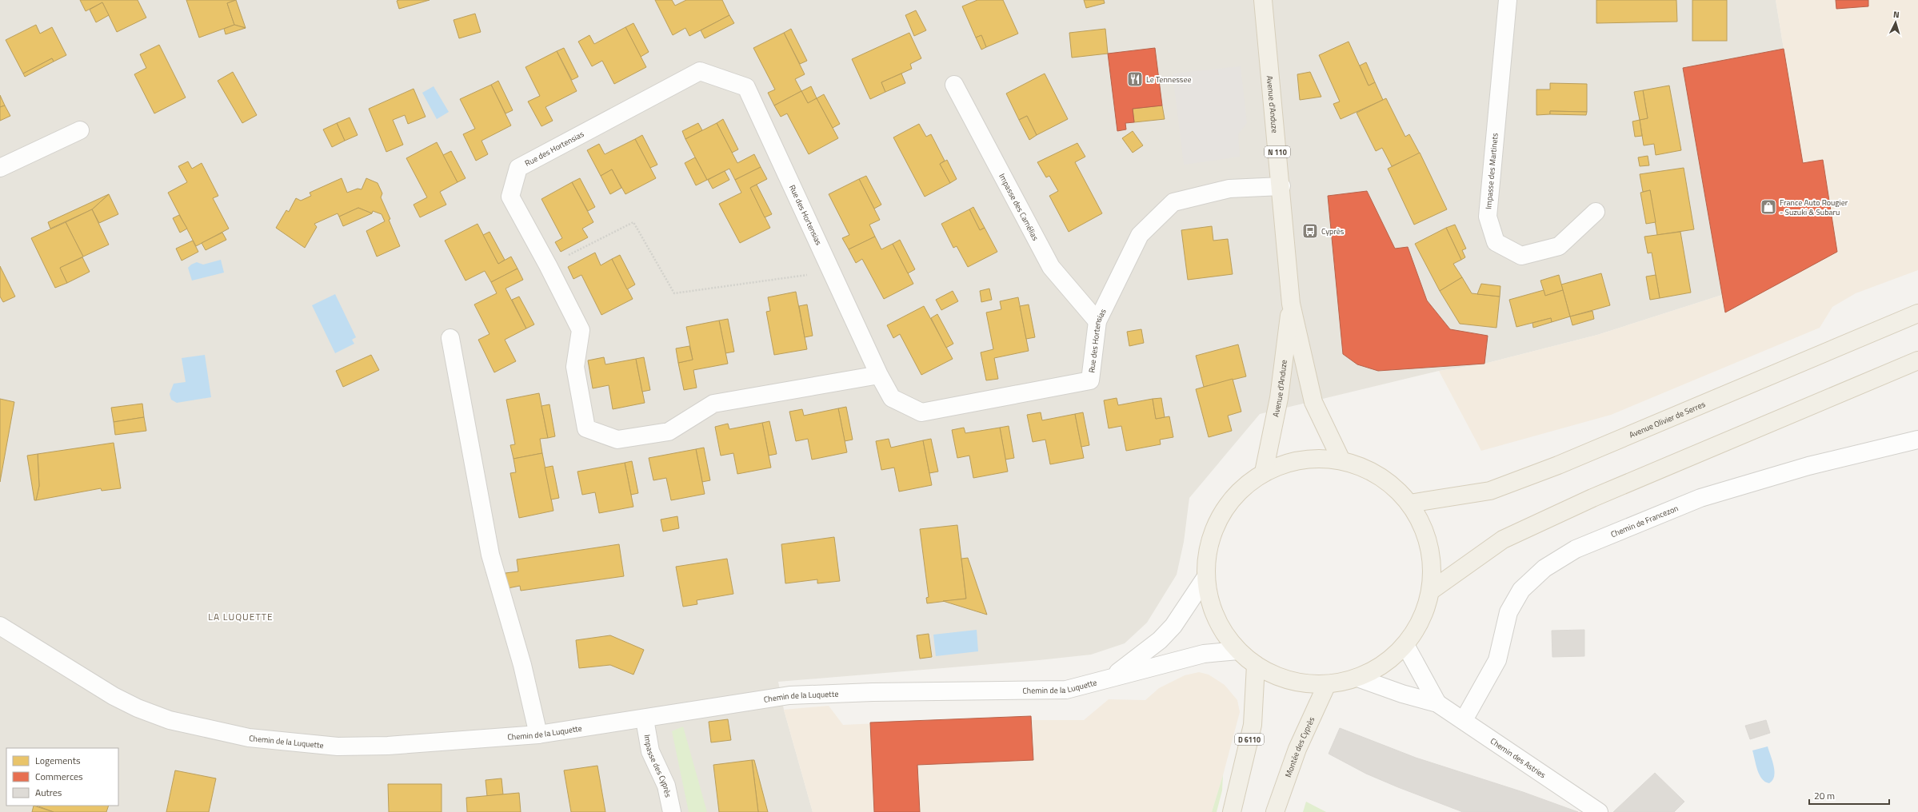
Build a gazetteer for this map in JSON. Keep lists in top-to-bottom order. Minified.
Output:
{"streets":{"main road":["Avenue d'Anduze","N 110","Avenue Olivier de Serres","D 6110","Montée des Cyprès"],"street":["Rue des Hortensias","Impasse des Martinets","Impasse des Camélias","Chemin de Francezon","Chemin de la Luquette","Chemin des Astries","Impasse des Cyprès"]},"crossings":[["Avenue d'Anduze","Rue des Hortensias"],["Rue des Hortensias","Impasse des Camélias"],["Chemin de Francezon","Chemin des Astries"],["Chemin de la Luquette","Impasse des Cyprès"]],"districts":["LA LUQUETTE"],"places":{"restaurant":["Le Tennessee"],"shop":["France Auto Rougier - Suzuki & Subaru"],"bus stop":["Cyprès"]},"legend":["Logements","Commerces","Autres"],"scale_bar":"20 m","north":"top"}
